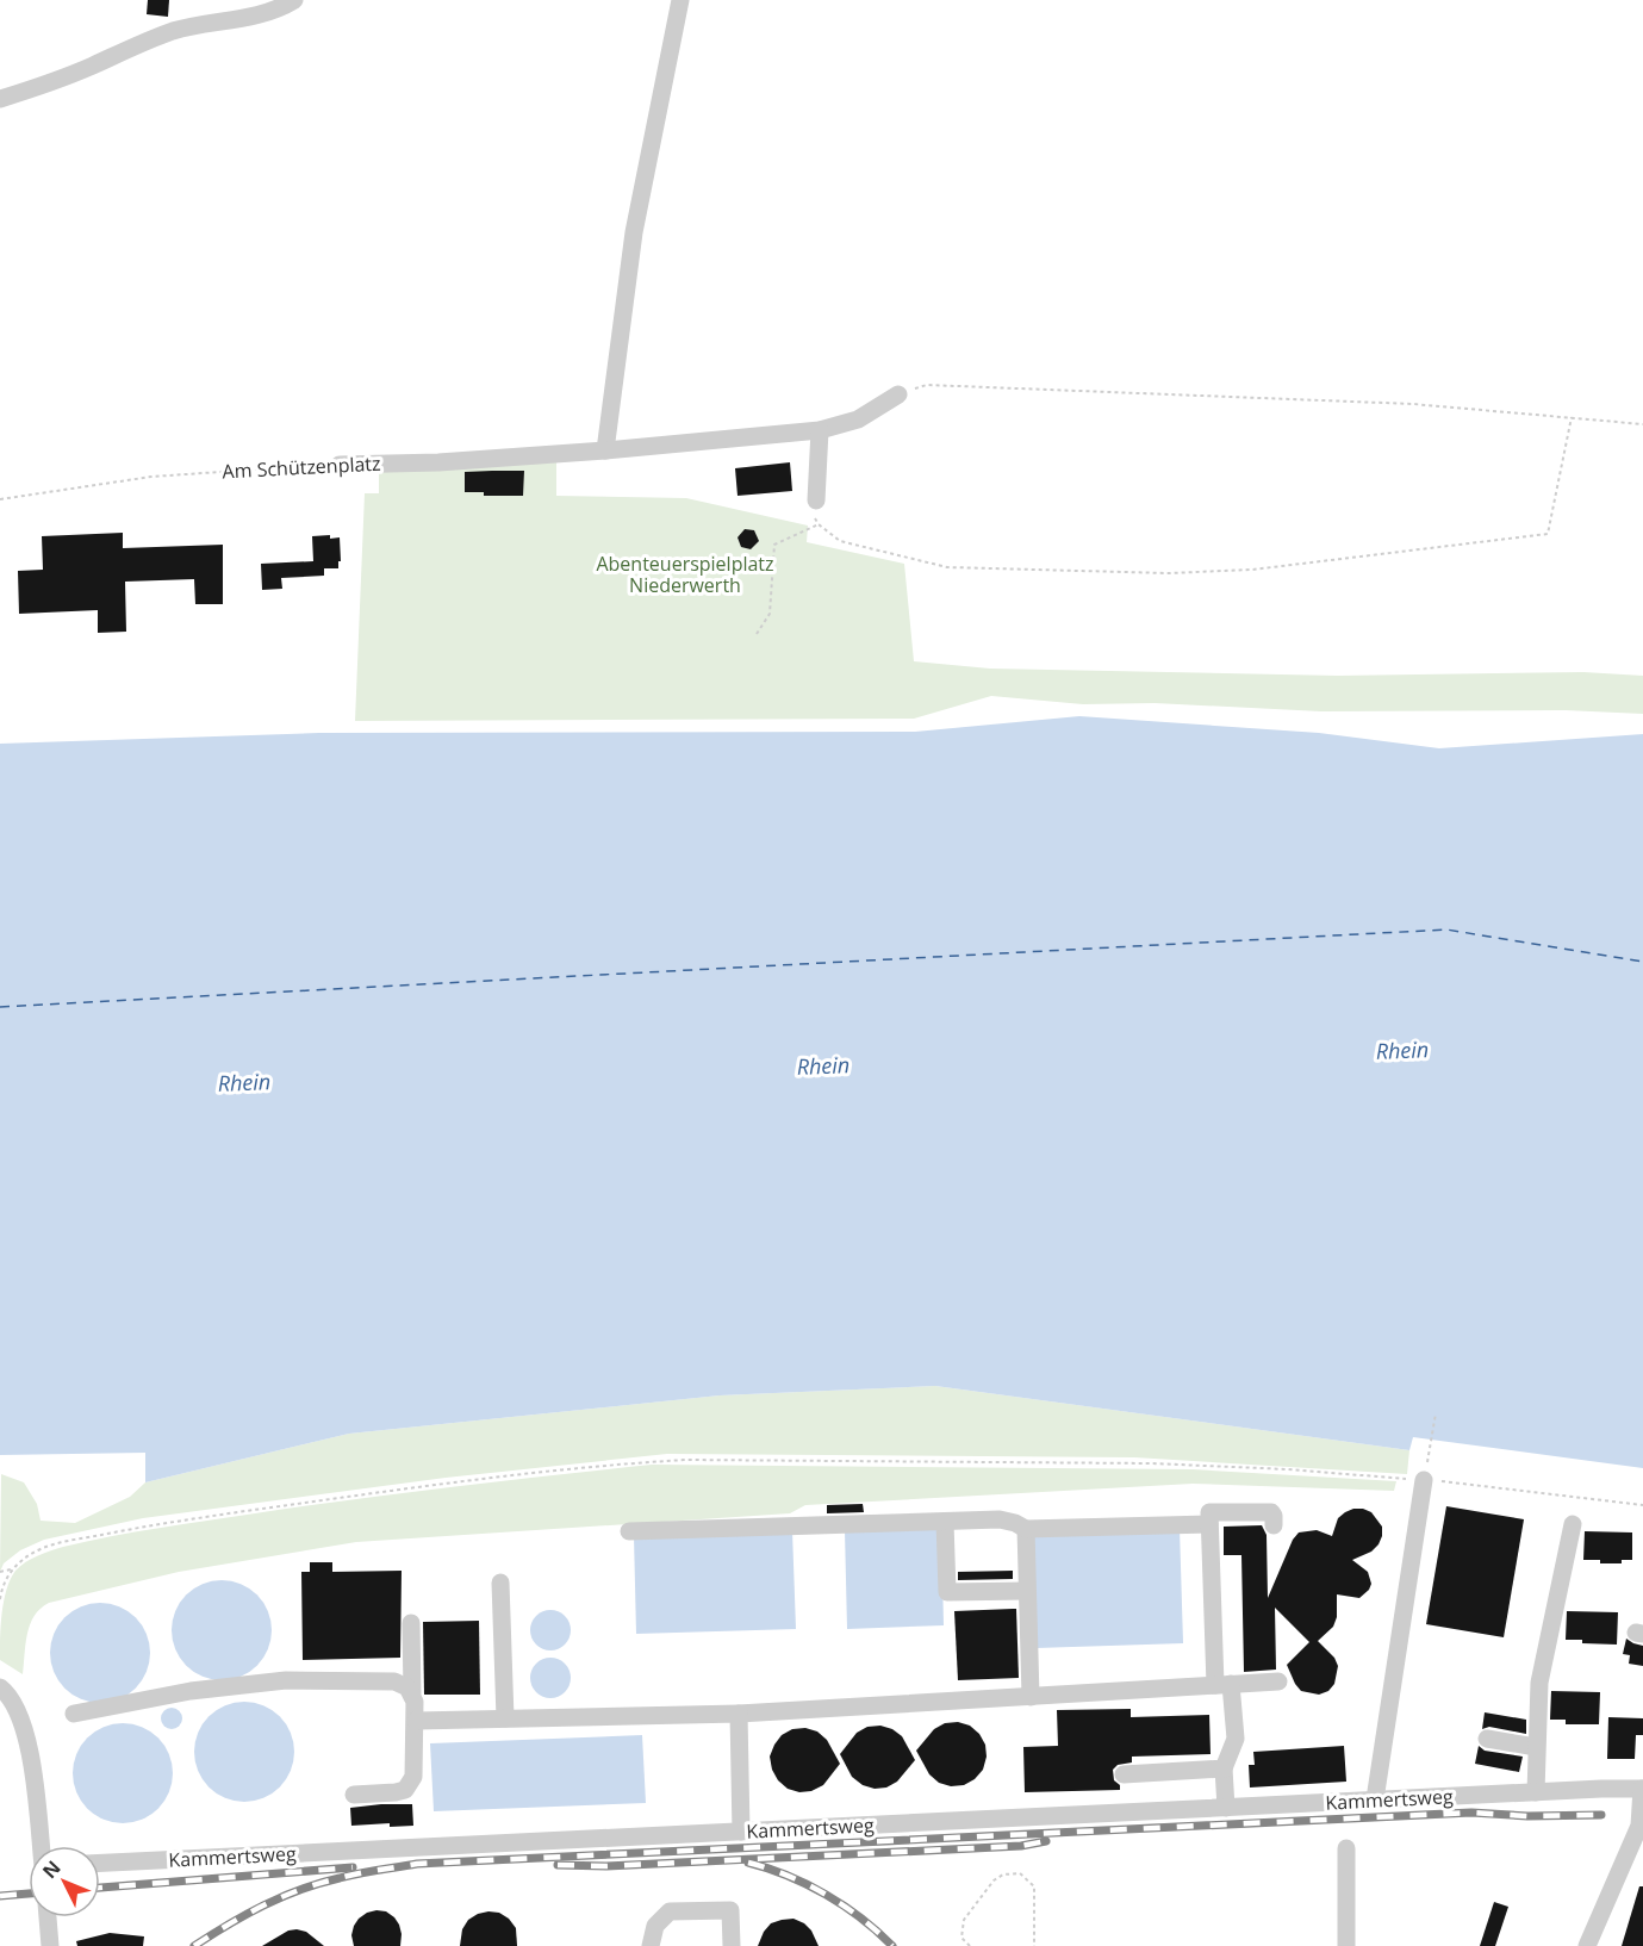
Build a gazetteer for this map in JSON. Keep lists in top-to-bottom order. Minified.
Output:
{"streets":{"street":["Am Schützenplatz","Kammertsweg"]},"water":["Rhein"],"parks":["Abenteuerspielplatz Niederwerth"],"north":"top left"}
